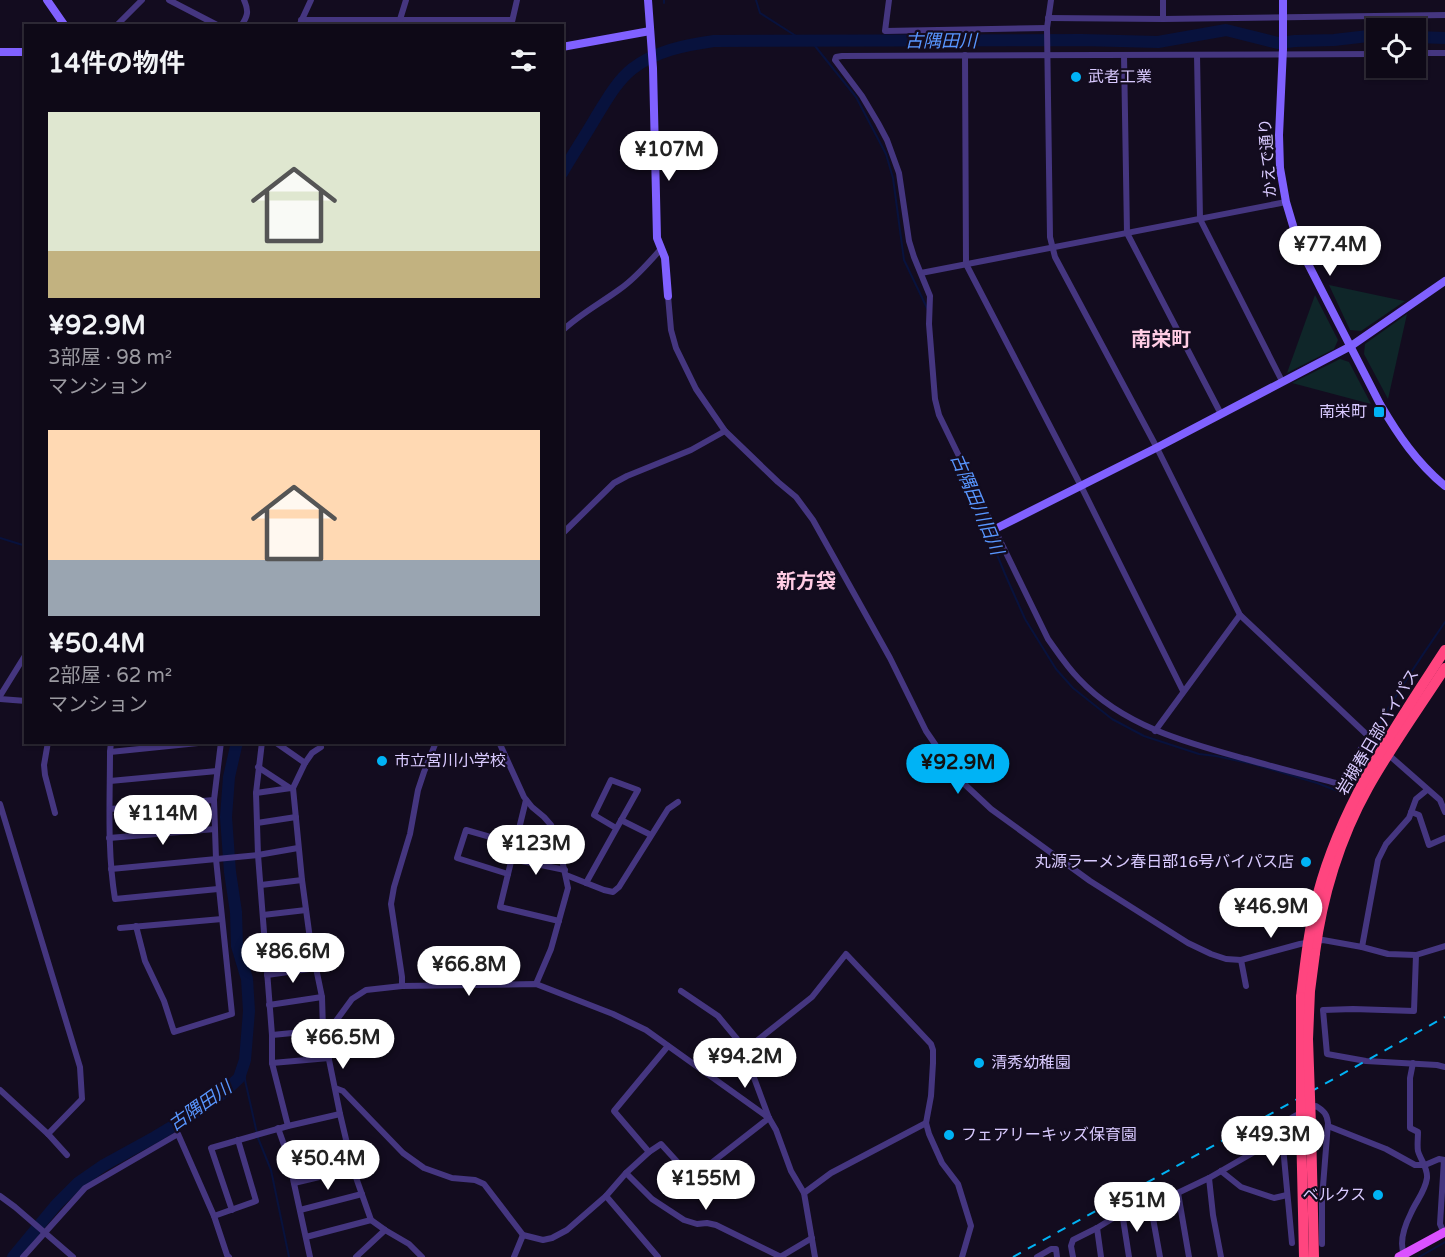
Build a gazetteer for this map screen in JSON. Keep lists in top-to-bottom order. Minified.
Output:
{"streets":{"highway":["岩槻春日部バイパス"],"street":["かえで通り"]},"districts":["南栄町","新方袋"],"water":["古隅田川","古隅田川旧川"],"places":{"other":["武者工業","市立宮川小学校","丸源ラーメン春日部16号バイパス店","清秀幼稚園","フェアリーキッズ保育園","ベルクス"],"transit":["南栄町"]},"page":{"heading":"14件の物件","list":[{"name":"¥92.9M","note":"3部屋 · 98 m² · マンション"},{"name":"¥50.4M","note":"2部屋 · 62 m² · マンション"}],"price":["¥107M","¥77.4M","¥92.9M","¥114M","¥123M","¥46.9M","¥86.6M","¥66.8M","¥66.5M","¥94.2M","¥49.3M","¥50.4M","¥155M","¥51M"]}}
